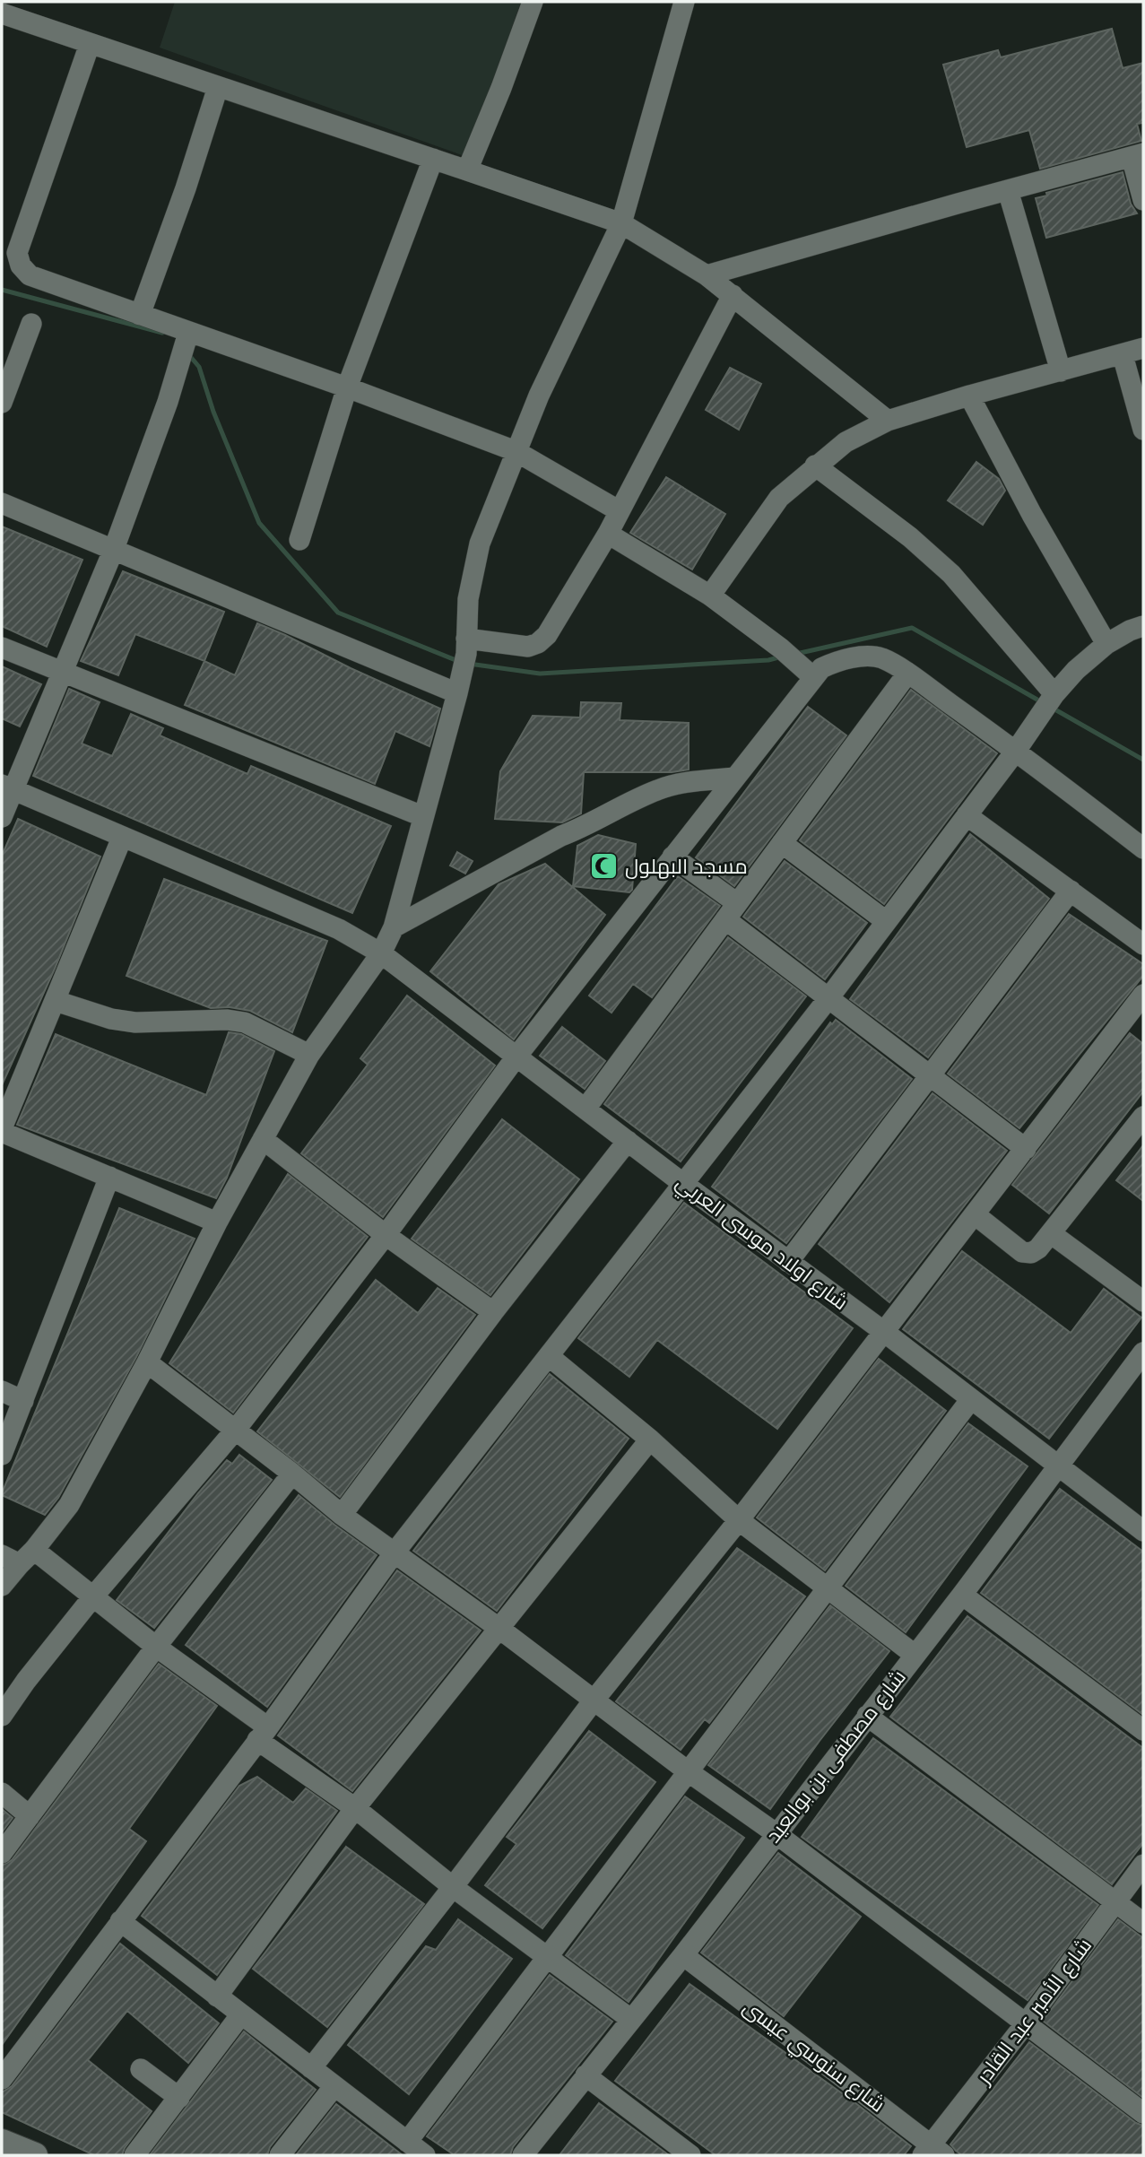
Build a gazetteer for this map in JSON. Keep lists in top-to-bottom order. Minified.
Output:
{"streets":{"street":["شارع اولاد موسى العربي","شارع مصطفى بن بوالعيد","شارع الأمير عبد القادر","شارع سنوسي عيسى"]},"crossings":[["شارع اولاد موسى العربي","شارع مصطفى بن بوالعيد"],["شارع مصطفى بن بوالعيد","شارع سنوسي عيسى"],["شارع الأمير عبد القادر","شارع سنوسي عيسى"]],"places":{"mosque":["مسجد البهلول"]}}
